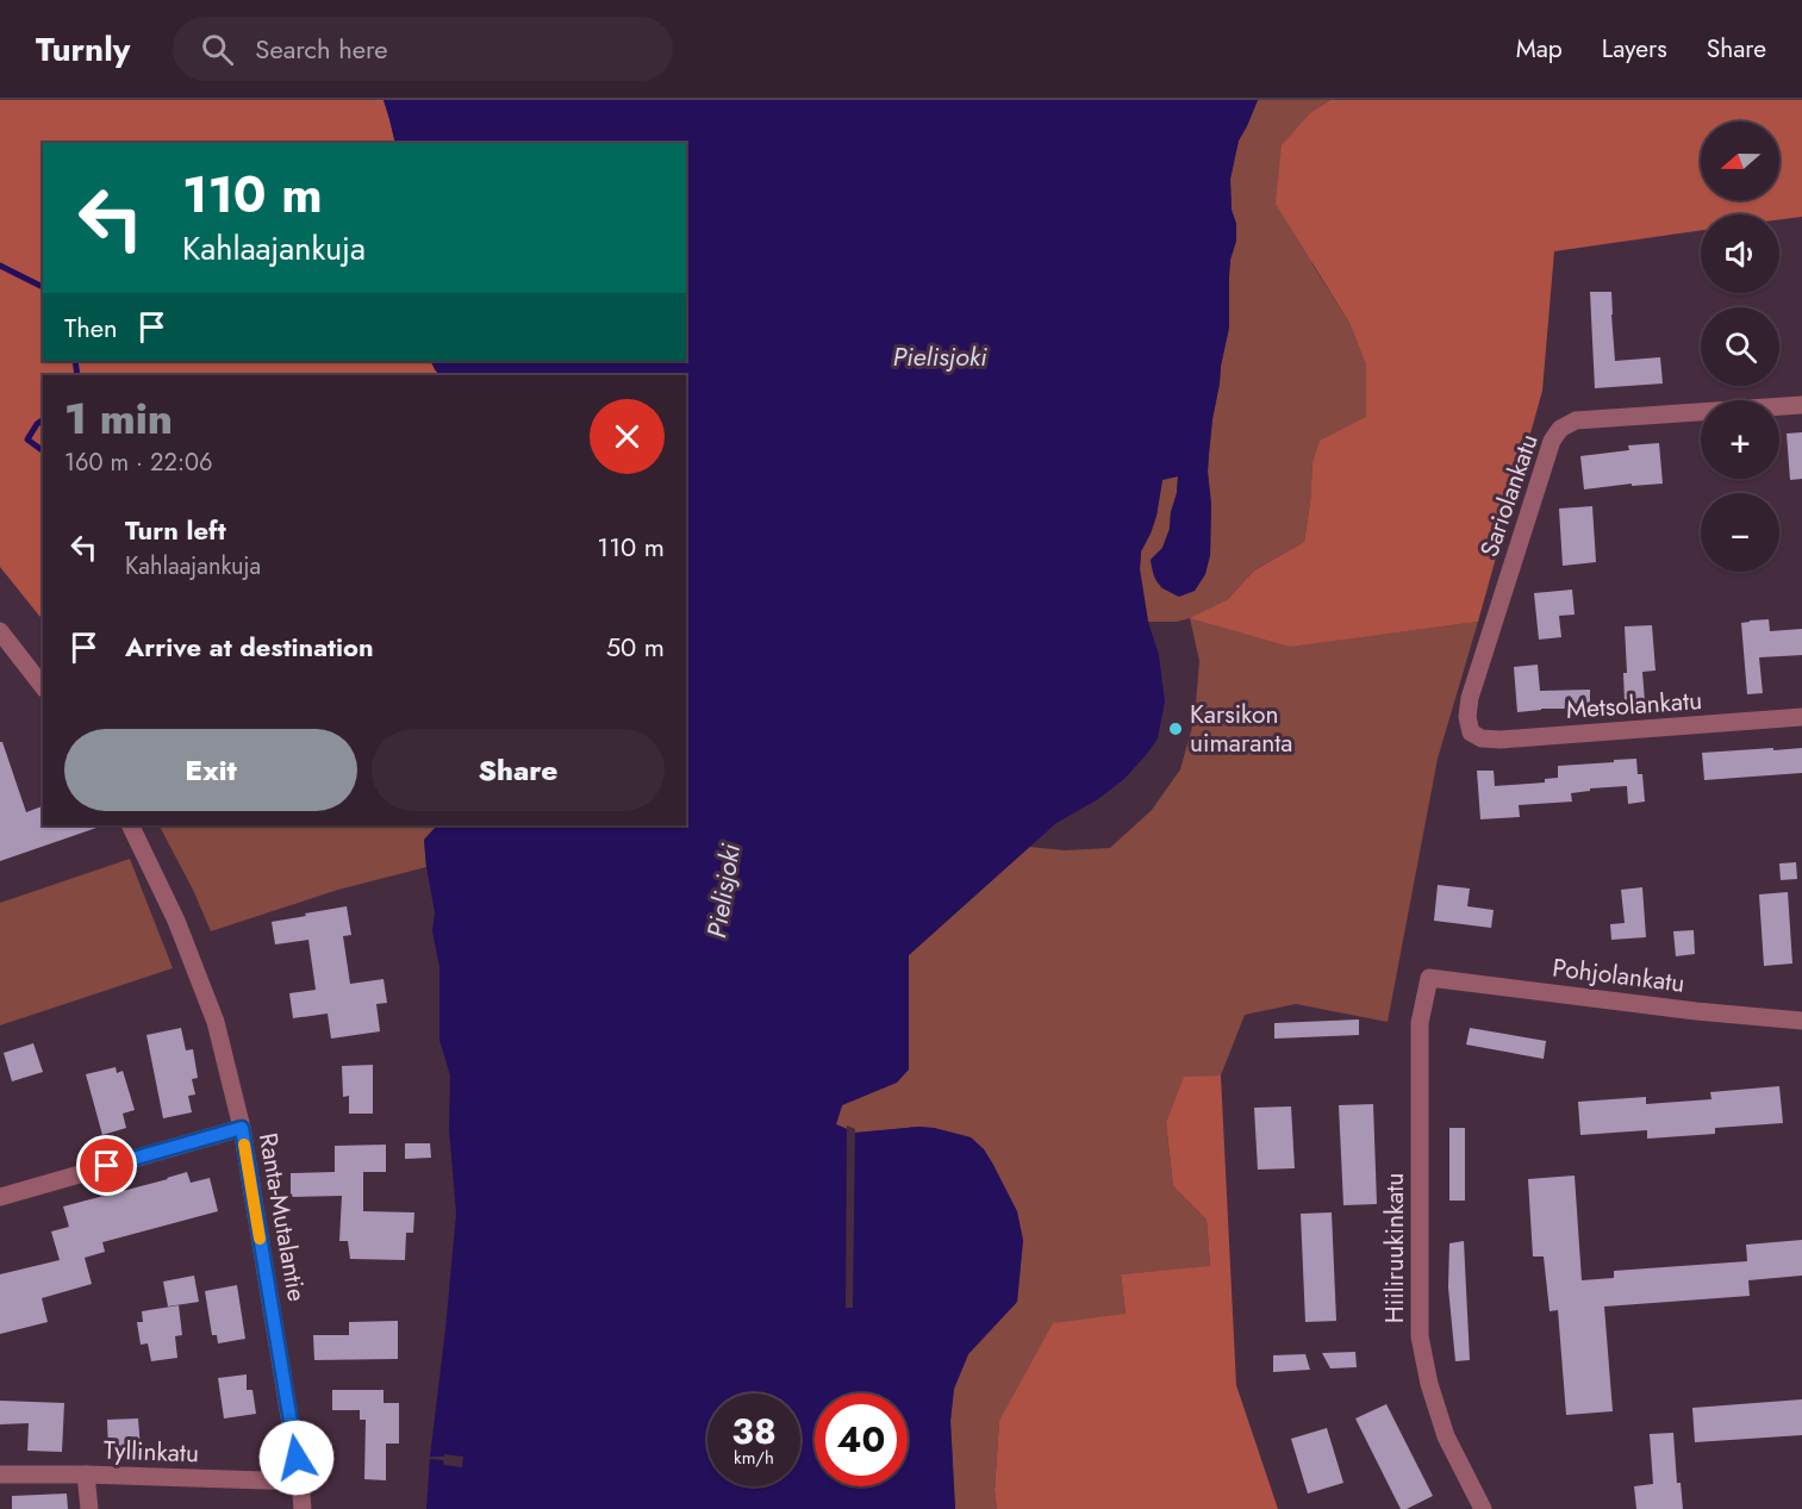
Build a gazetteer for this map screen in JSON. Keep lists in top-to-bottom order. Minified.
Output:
{"streets":{"street":["Sariolankatu","Metsolankatu","Pohjolankatu","Ranta-Mutalantie","Hiiliruukinkatu","Tyllinkatu"]},"crossings":[["Sariolankatu","Metsolankatu"],["Pohjolankatu","Hiiliruukinkatu"],["Ranta-Mutalantie","Tyllinkatu"]],"water":["Pielisjoki"],"places":["Karsikon uimaranta"],"north":"left","page":{"header":"Turnly","search":"Search here","nav":["Map","Layers","Share"],"map_buttons":["+","−"],"turn":["110 m","Kahlaajankuja"],"then":"Then","heading":["1 min","160 m · 22:06"],"list":[{"name":"Turn left","note":"Kahlaajankuja","value":"110 m"},{"name":"Arrive at destination","value":"50 m"}],"buttons":["Exit","Share"],"speed":"38 km/h","limit":"40"}}
